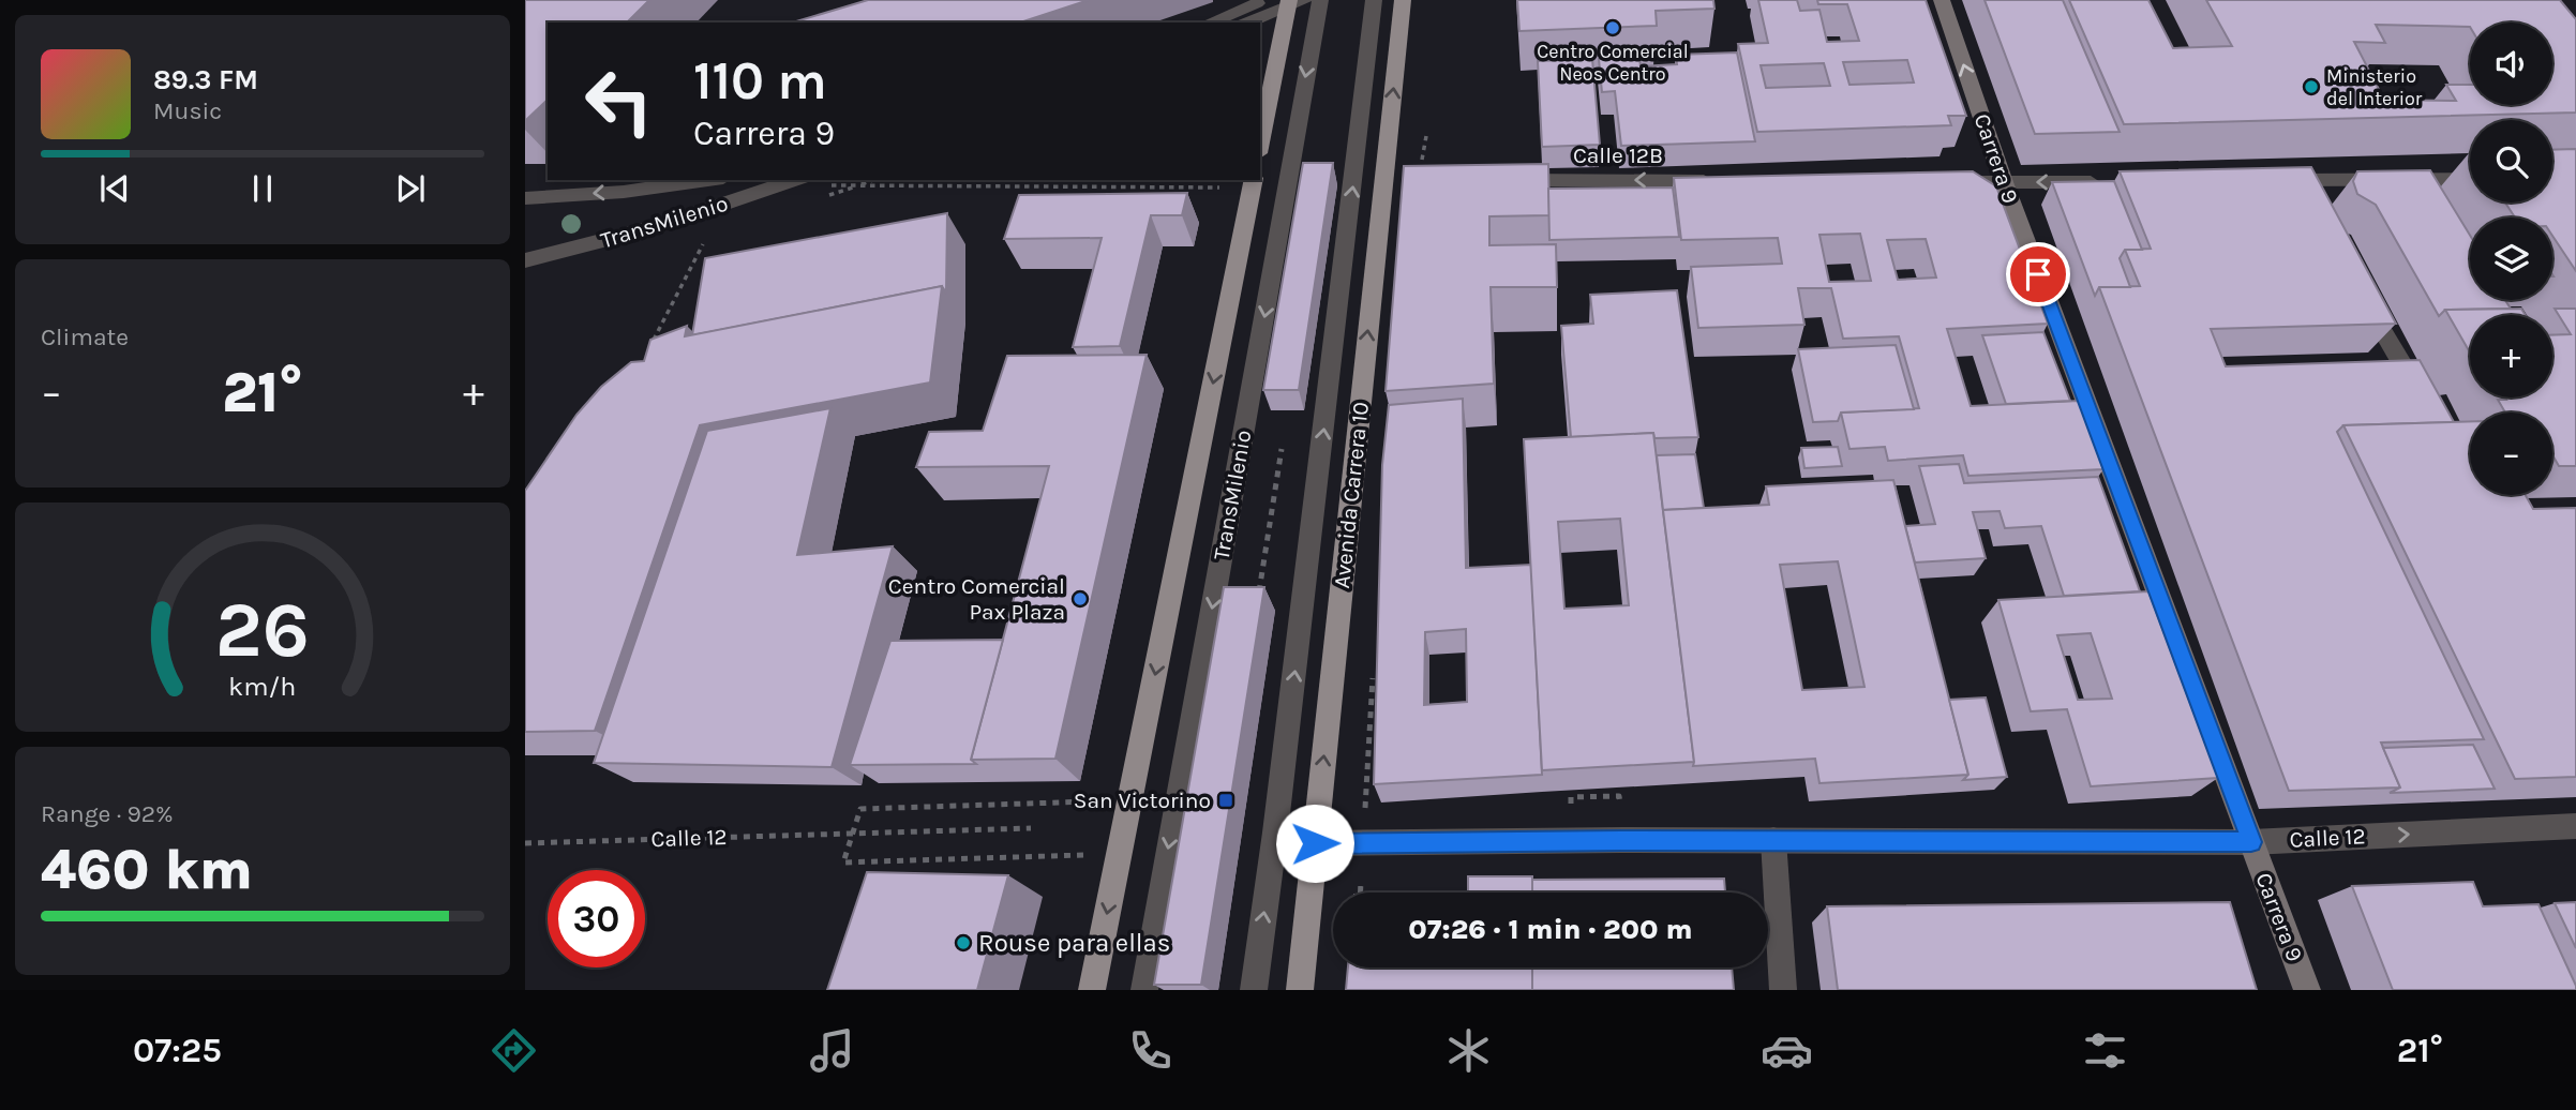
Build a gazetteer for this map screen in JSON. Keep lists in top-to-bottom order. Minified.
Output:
{"streets":{"main road":["Avenida Carrera 10"],"street":["Calle 12B","Carrera 9","TransMilenio","Calle 12"]},"crossings":[["Carrera 9","Calle 12"],["Avenida Carrera 10","Calle 12"]],"one_way":["Calle 12B"],"places":{"other":["Centro Comercial Neos Centro","Ministerio del Interior","Centro Comercial Pax Plaza","Rouse para ellas"],"transit":["San Victorino"]},"page":{"map_buttons":["+","−"],"turn":["110 m","Carrera 9"],"song":["89.3 FM","Music"],"tile":["Climate",["Range · 92%","460 km"]],"heat":["−","21°","+"],"limit":"30","trip":"07:26 · 1 min · 200 m","tabs":["07:25","21°"],"gauge":["26","km/h"]}}
